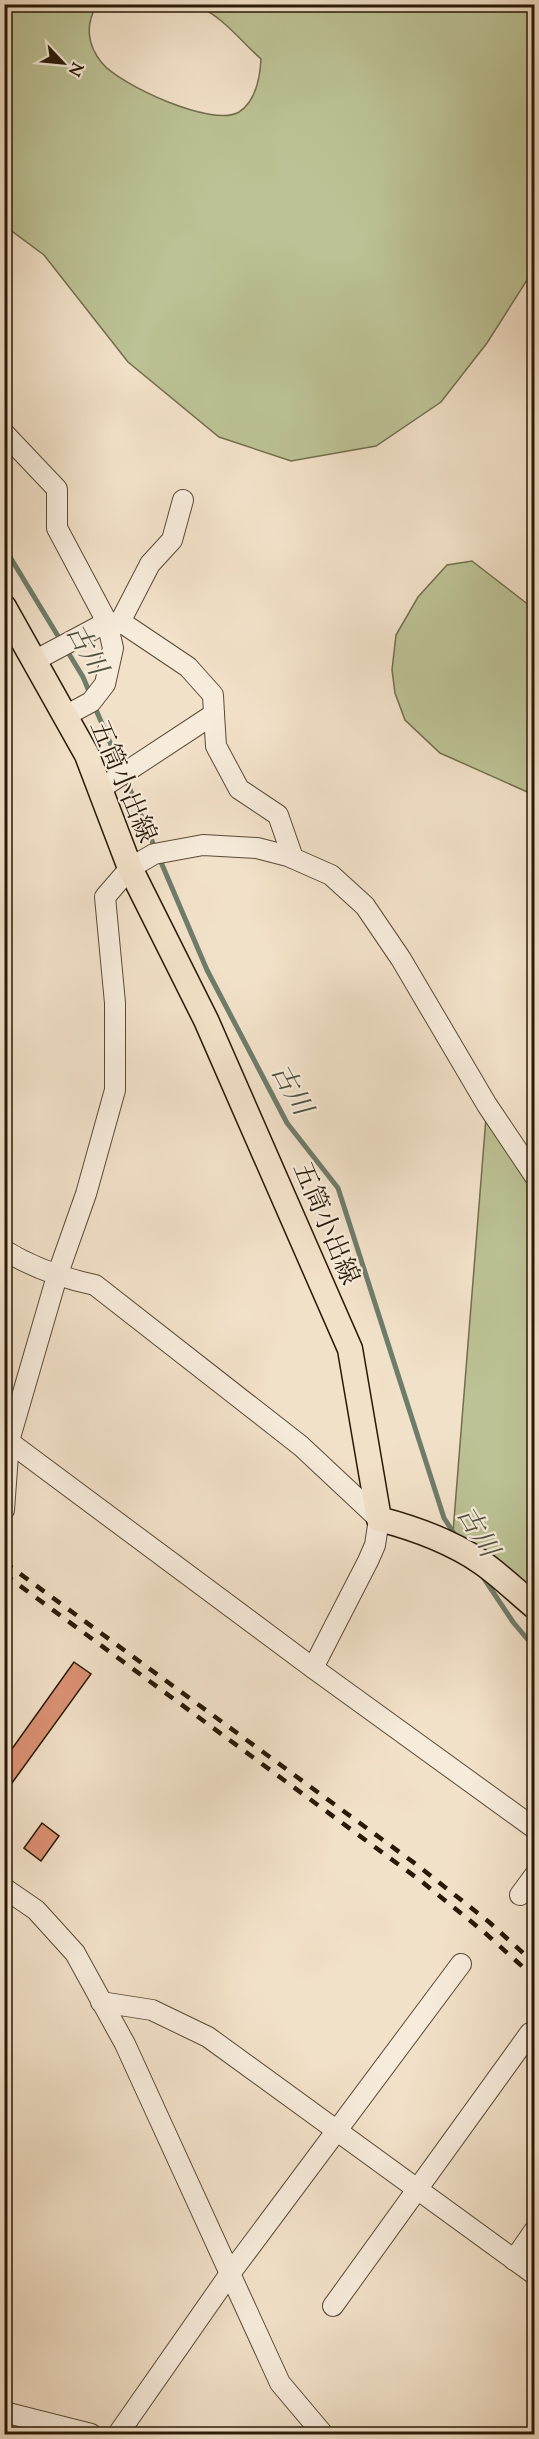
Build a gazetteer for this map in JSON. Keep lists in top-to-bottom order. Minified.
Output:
{"streets":{"main road":["五筒小出線"]},"water":["古川"],"north":"bottom right"}
